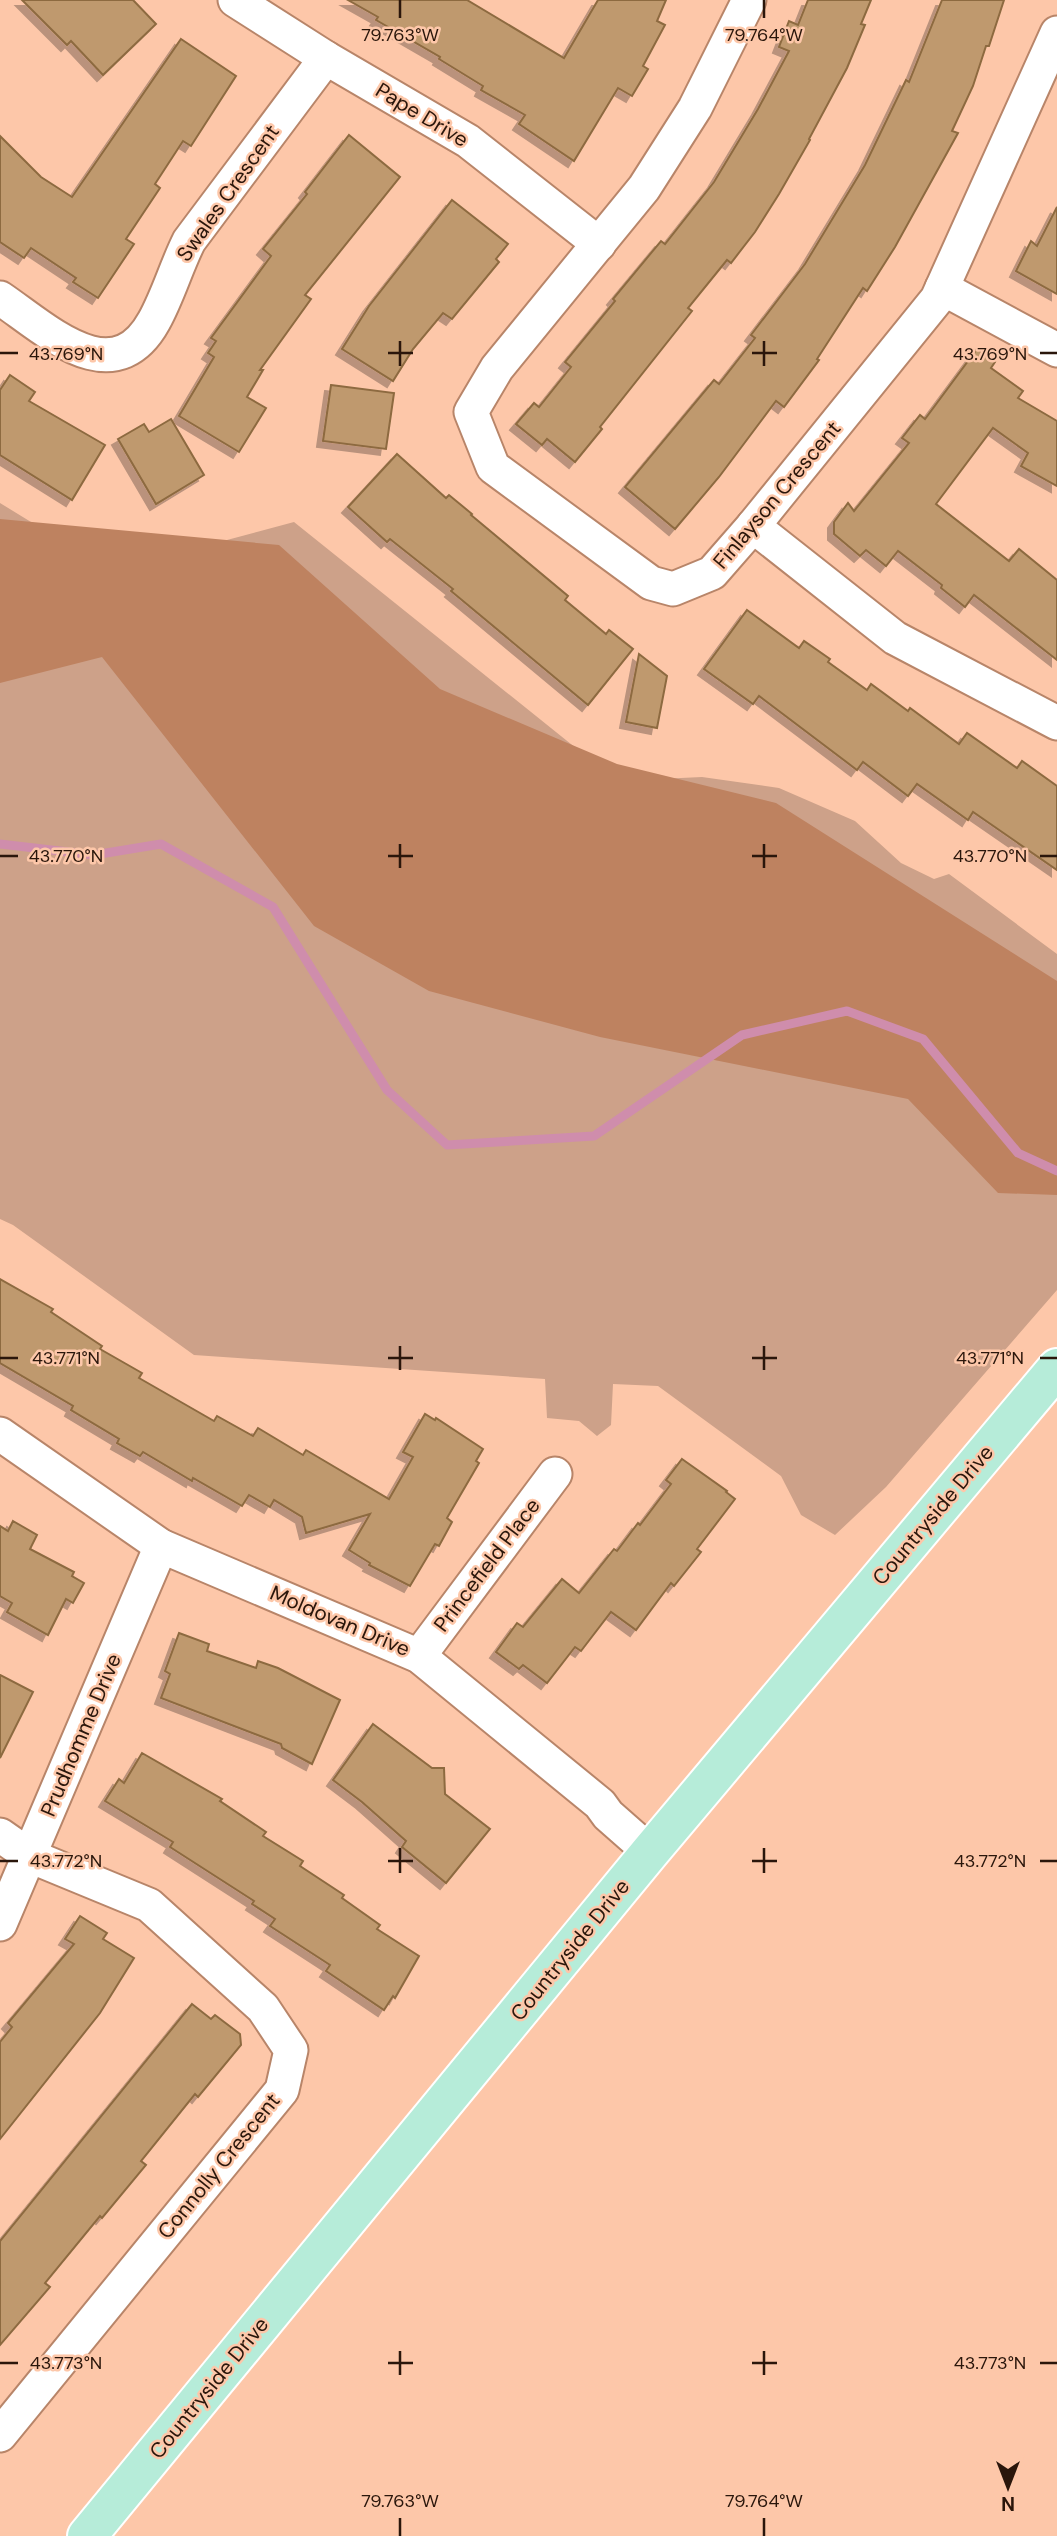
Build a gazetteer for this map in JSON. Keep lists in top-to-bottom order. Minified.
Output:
{"streets":{"main road":["Countryside Drive"],"street":["Pape Drive","Swales Crescent","Finlayson Crescent","Princefield Place","Moldovan Drive","Prudhomme Drive","Connolly Crescent"]},"crossings":[["Pape Drive","Swales Crescent"],["Pape Drive","Finlayson Crescent"],["Countryside Drive","Moldovan Drive"],["Princefield Place","Moldovan Drive"],["Moldovan Drive","Prudhomme Drive"],["Prudhomme Drive","Connolly Crescent"]],"north":"bottom","coordinates":["79.763°W","79.764°W","43.769°N","43.770°N","43.771°N","43.772°N","43.773°N"]}
